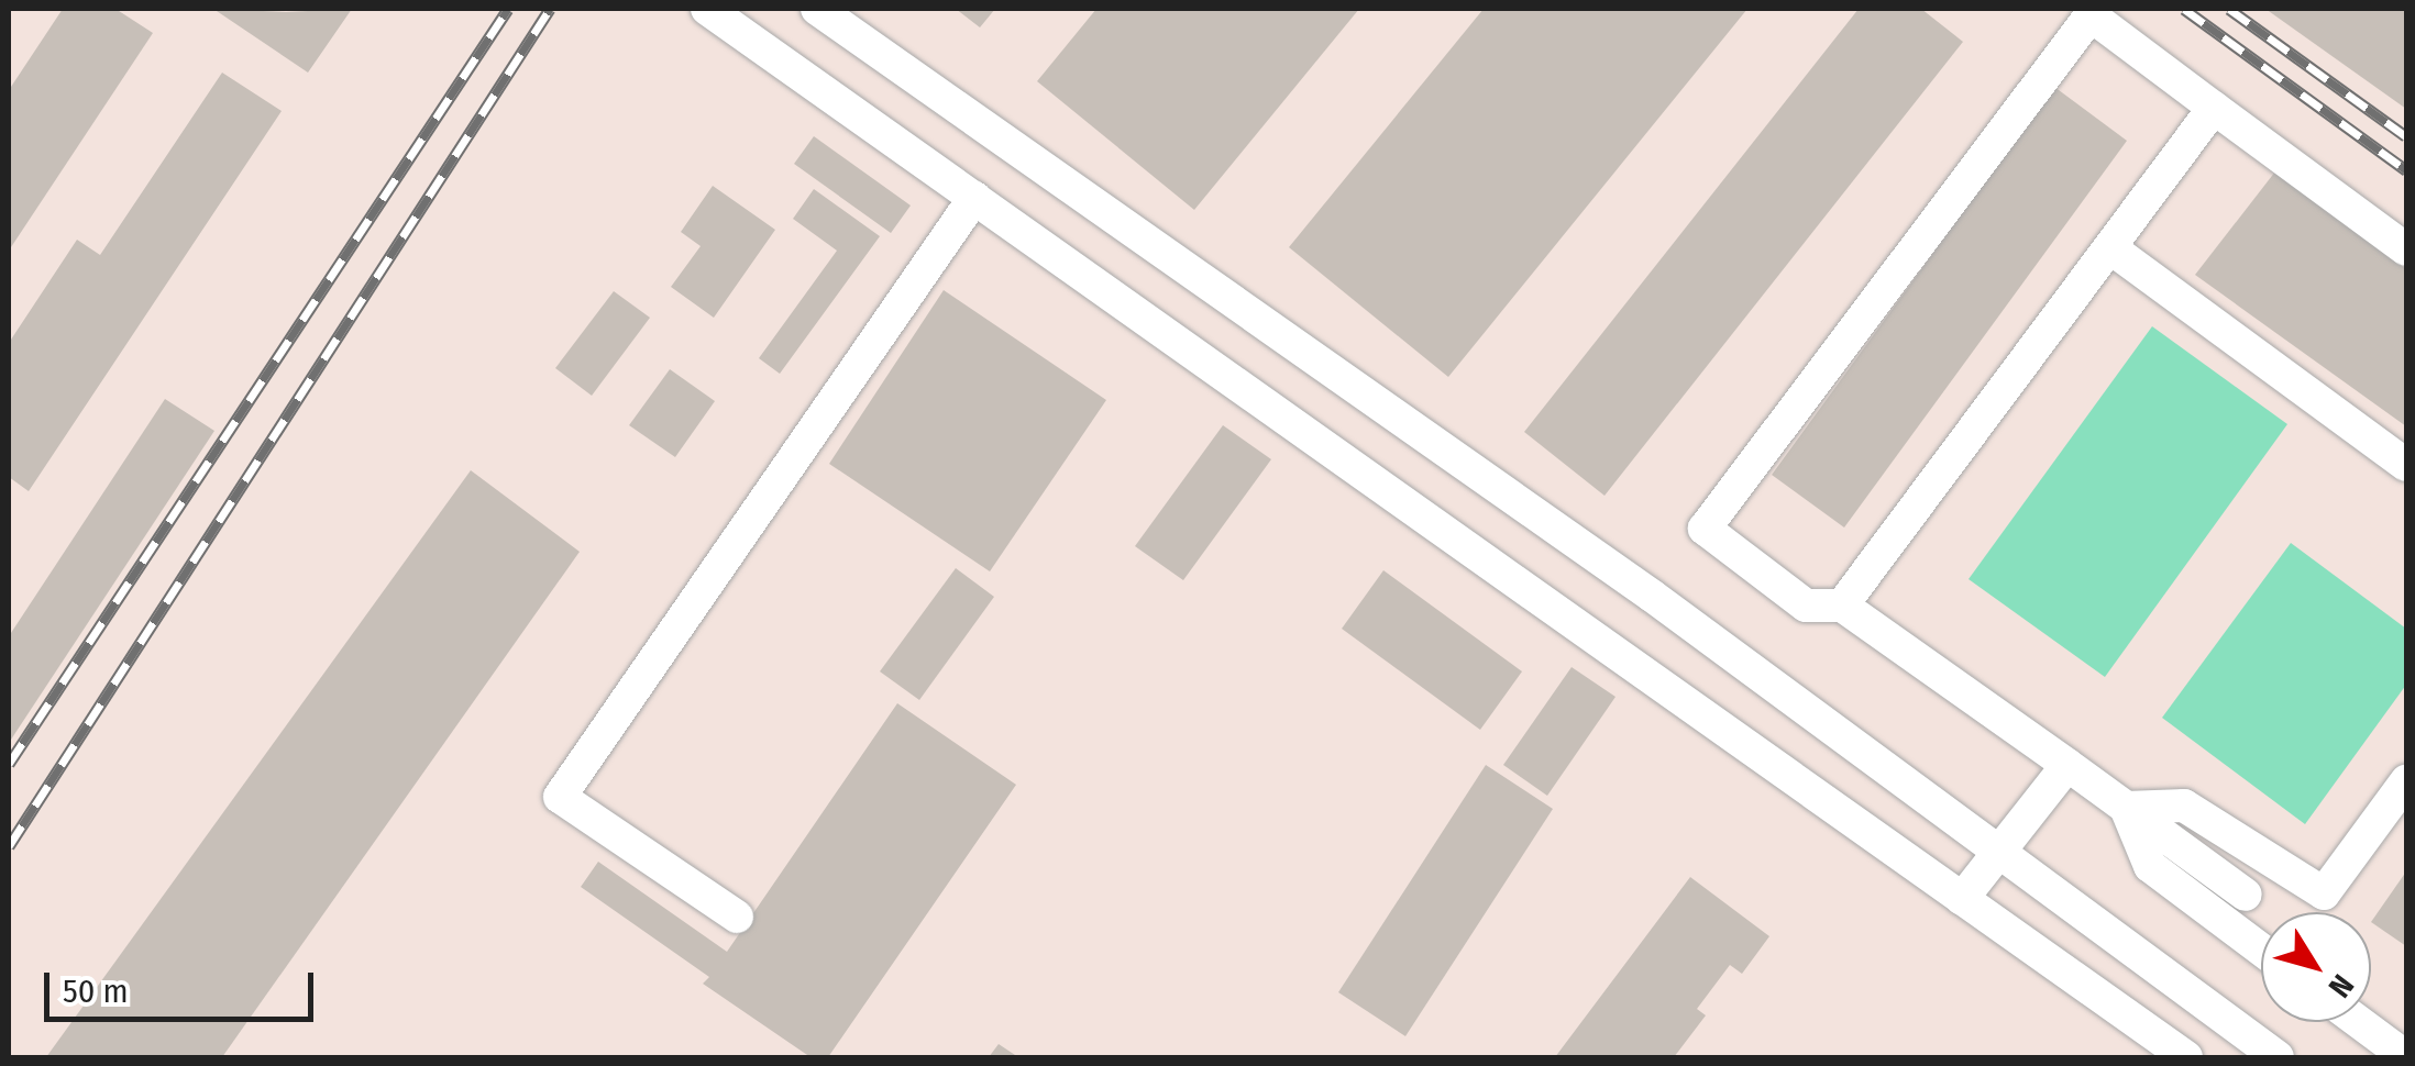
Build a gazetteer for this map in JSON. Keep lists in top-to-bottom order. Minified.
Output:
{"scale_bar":"50 m","north":"bottom right"}
